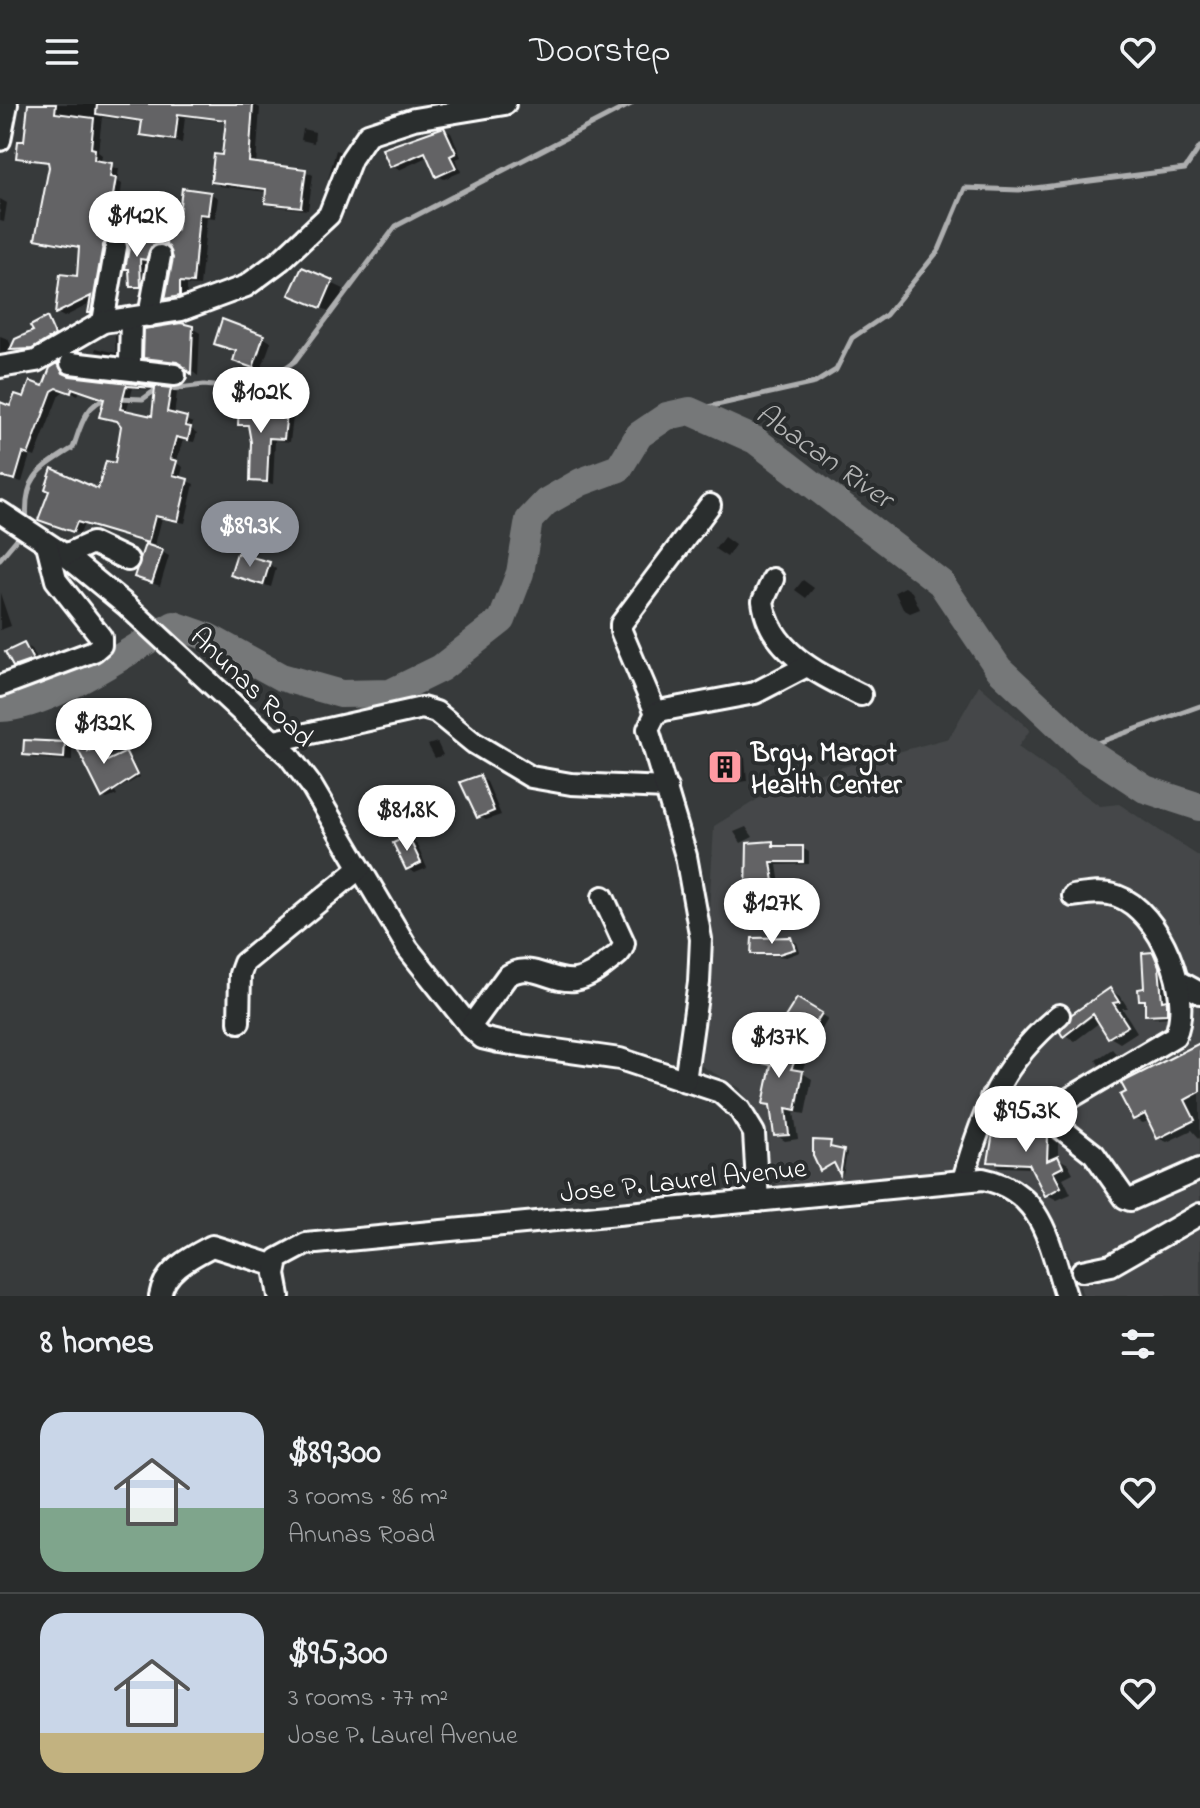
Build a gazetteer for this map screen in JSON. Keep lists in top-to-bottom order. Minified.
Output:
{"streets":{"street":["Anunas Road","Jose P. Laurel Avenue"]},"crossings":[["Anunas Road","Jose P. Laurel Avenue"]],"water":["Abacan River"],"places":{"building":["Brgy. Margot Health Center"]},"page":{"header":"Doorstep","price":["$142K","$102K","$89.3K","$132K","$81.8K","$127K","$137K","$95.3K"],"heading":"8 homes","list":[{"name":"$89,300","note":"3 rooms · 86 m² · Anunas Road"},{"name":"$95,300","note":"3 rooms · 77 m² · Jose P. Laurel Avenue"}]}}
